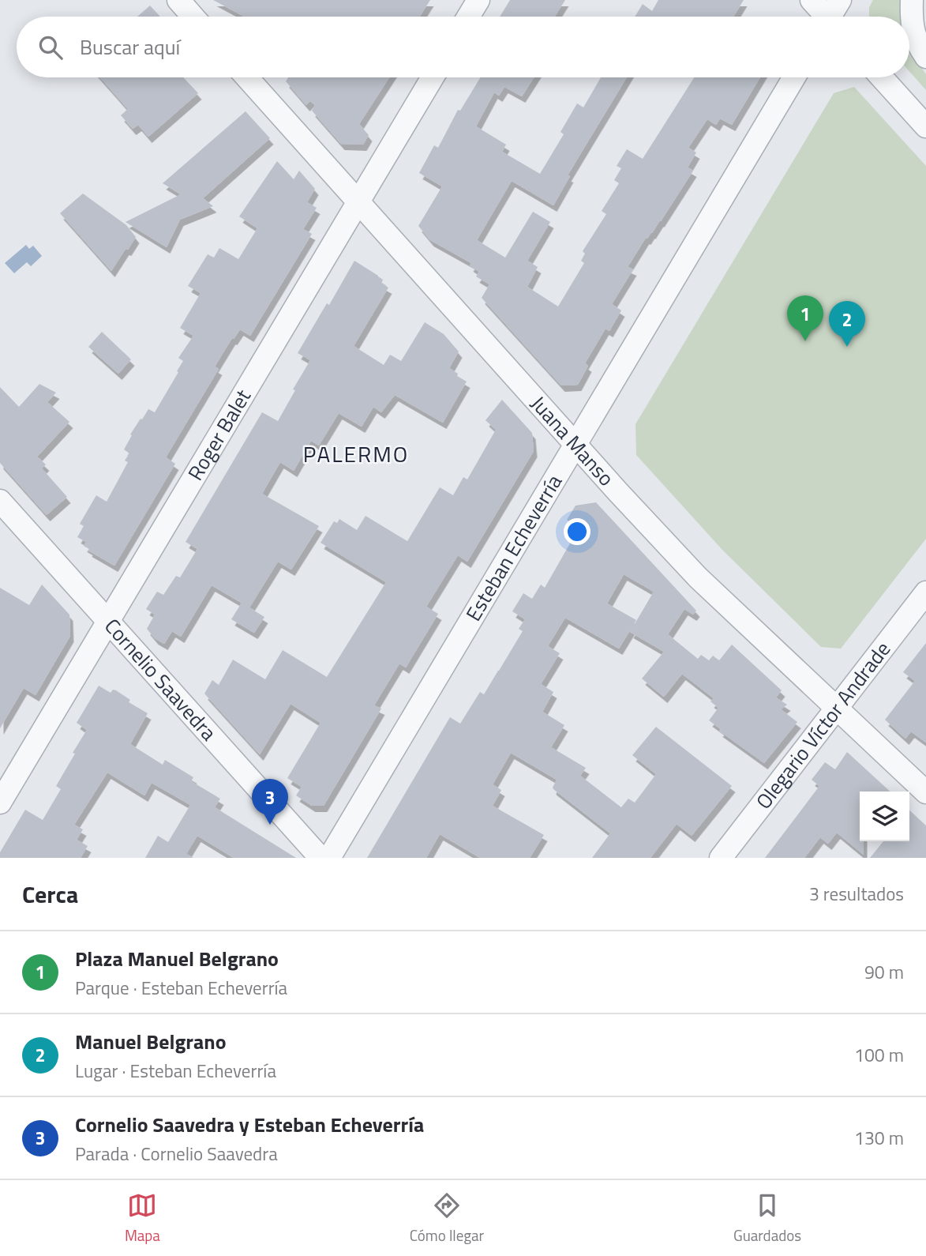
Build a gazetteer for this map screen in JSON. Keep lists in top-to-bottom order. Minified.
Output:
{"streets":{"street":["Roger Balet","Juana Manso","Esteban Echeverría","Cornelio Saavedra","Olegario Víctor Andrade"]},"crossings":[["Roger Balet","Juana Manso"],["Roger Balet","Cornelio Saavedra"],["Juana Manso","Esteban Echeverría"],["Juana Manso","Olegario Víctor Andrade"]],"districts":["PALERMO"],"page":{"search":"Buscar aquí","pins":["1","2","3"],"heading":["Cerca","3 resultados"],"list":[{"mark":"1","name":"Plaza Manuel Belgrano","note":"Parque · Esteban Echeverría","value":"90 m"},{"mark":"2","name":"Manuel Belgrano","note":"Lugar · Esteban Echeverría","value":"100 m"},{"mark":"3","name":"Cornelio Saavedra y Esteban Echeverría","note":"Parada · Cornelio Saavedra","value":"130 m"}],"nav":["Mapa","Cómo llegar","Guardados"]}}
